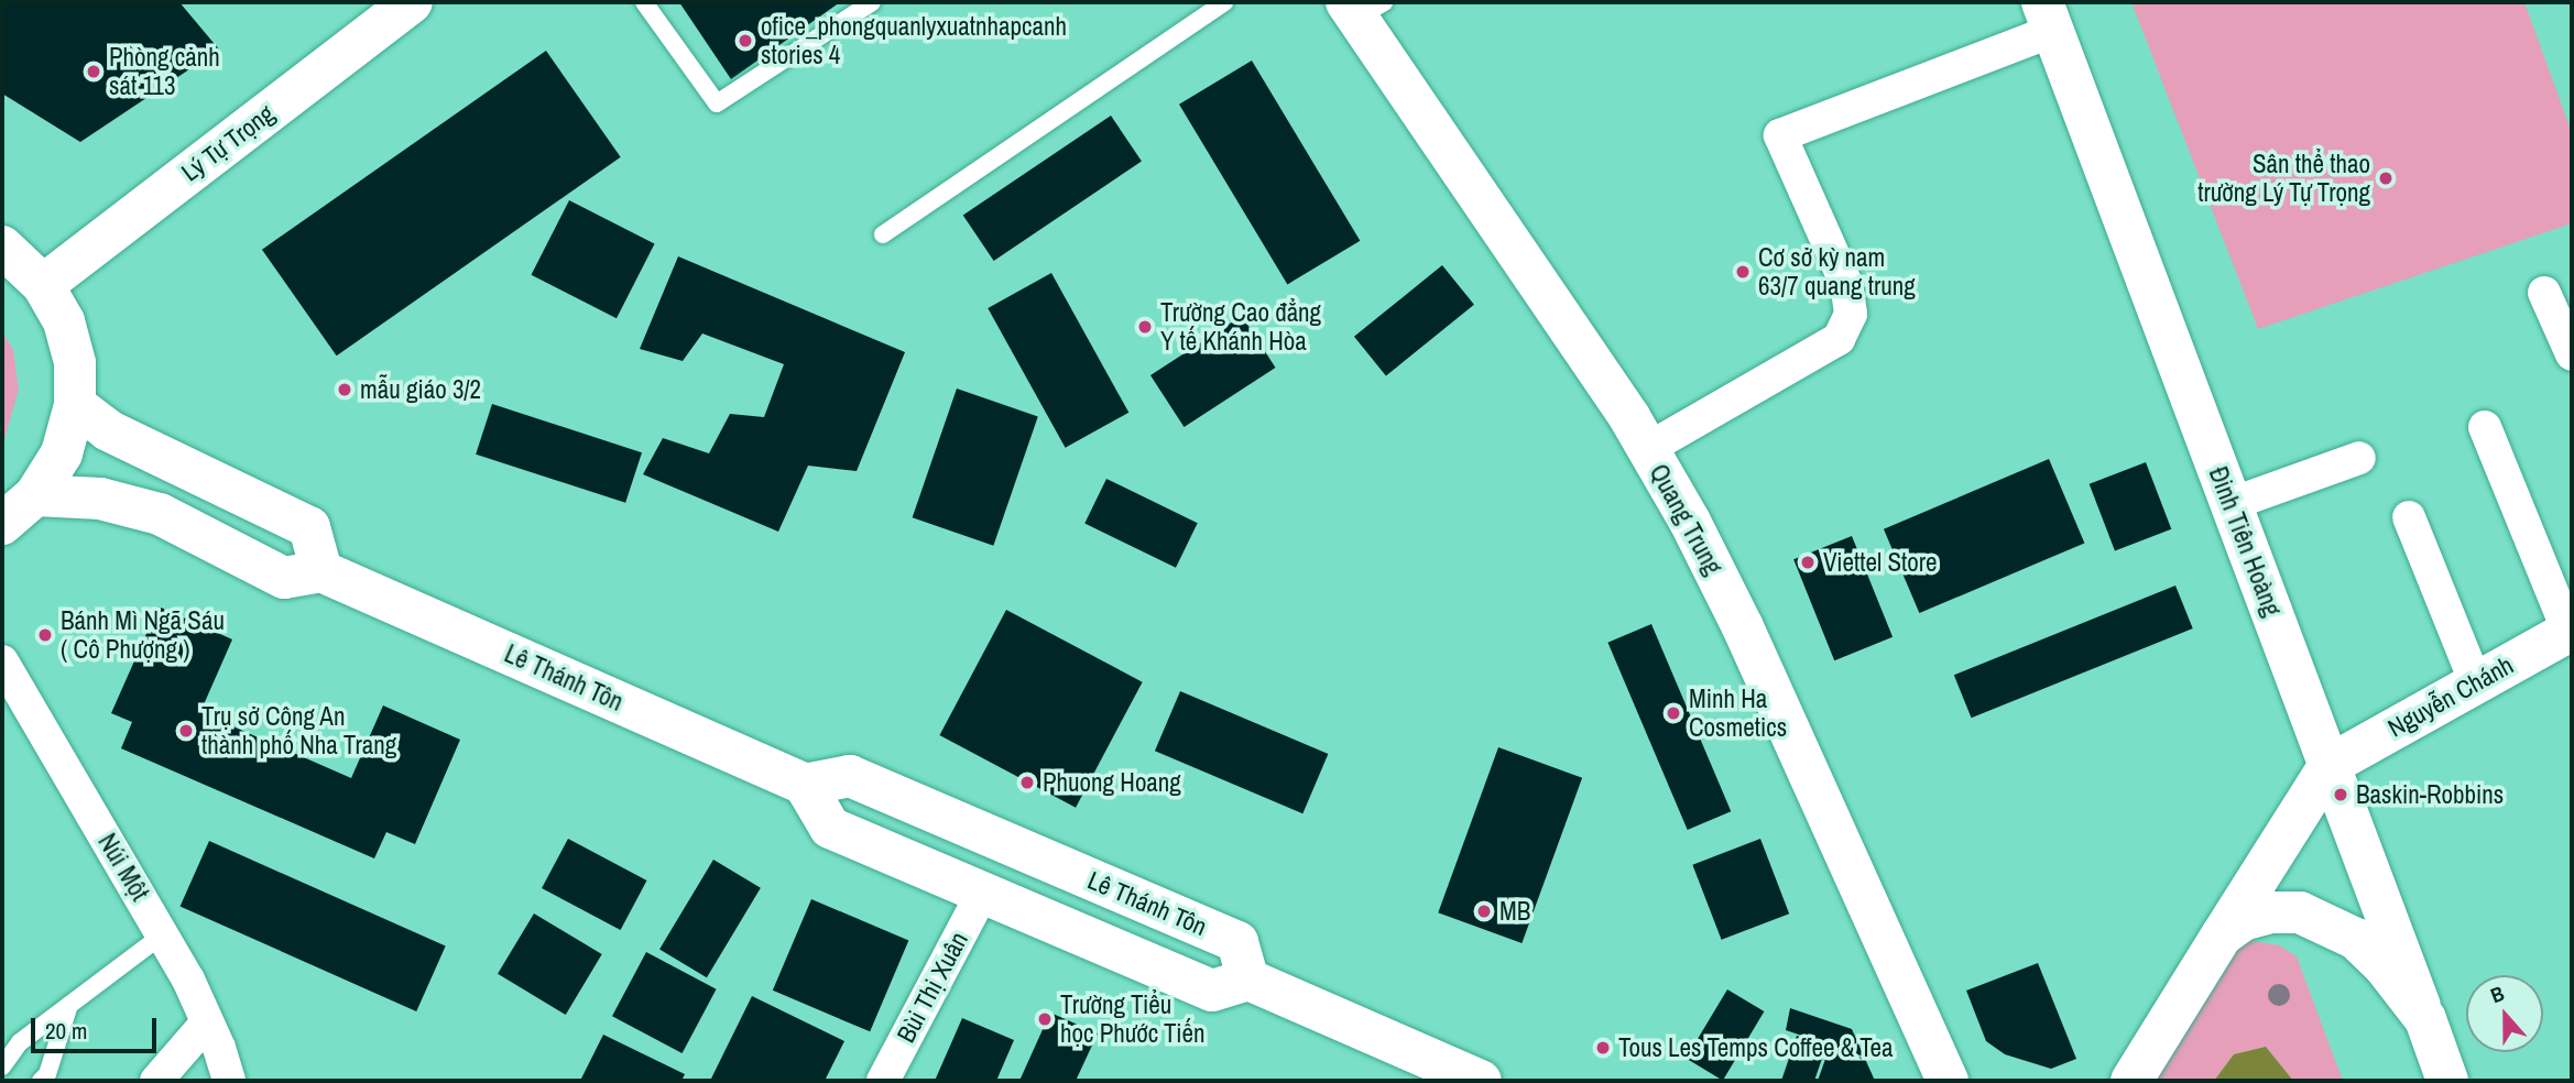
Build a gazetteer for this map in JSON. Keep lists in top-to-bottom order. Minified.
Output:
{"streets":{"main road":["Lý Tự Trọng","Quang Trung","Đinh Tiên Hoàng","Lê Thánh Tôn","Nguyễn Chánh"],"street":["Núi Một","Bùi Thị Xuân"]},"crossings":[["Đinh Tiên Hoàng","Nguyễn Chánh"]],"places":["ofice_phongquanlyxuatnhapcanh stories 4","Phòng cảnh sát 113","Sân thể thao trường Lý Tự Trọng","Cơ sở kỳ nam 63/7 quang trung","Trường Cao đẳng Y tế Khánh Hòa","mẫu giáo 3/2","Viettel Store","Bánh Mì Ngã Sáu ( Cô Phượng )","Minh Ha Cosmetics","Trụ sở Công An thành phố Nha Trang","Phuong Hoang","Baskin-Robbins","MB","Trường Tiểu học Phước Tiến","Tous Les Temps Coffee & Tea"],"scale_bar":"20 m","north":"top"}
